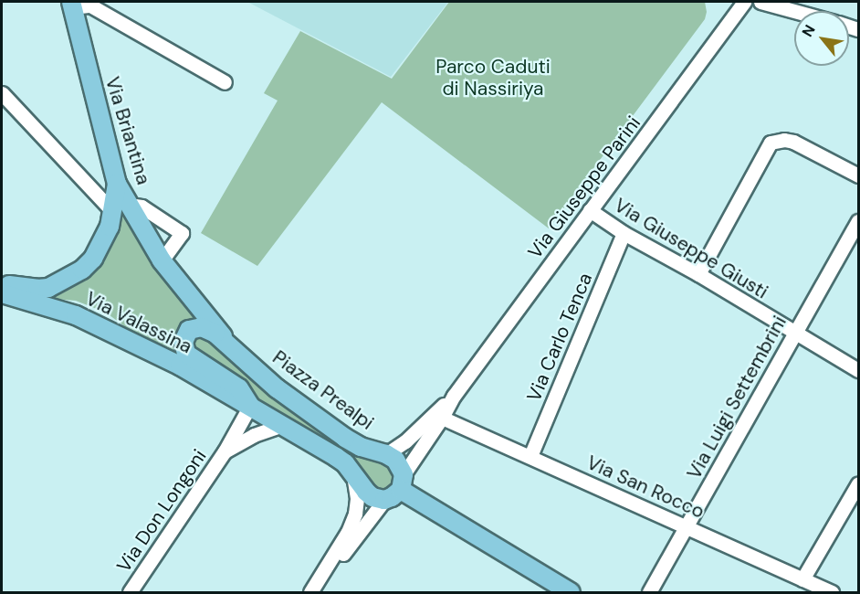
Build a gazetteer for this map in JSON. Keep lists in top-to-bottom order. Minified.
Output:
{"streets":{"main road":["Via Briantina","Via Valassina","Piazza Prealpi"],"street":["Via Giuseppe Parini","Via Giuseppe Giusti","Via Carlo Tenca","Via Luigi Settembrini","Via San Rocco","Via Don Longoni"]},"crossings":[["Via Briantina","Via Valassina"],["Via Briantina","Piazza Prealpi"],["Via Giuseppe Parini","Via Giuseppe Giusti"],["Via Giuseppe Parini","Piazza Prealpi"],["Via Giuseppe Parini","Via San Rocco"],["Via Giuseppe Giusti","Via Carlo Tenca"],["Via Giuseppe Giusti","Via Luigi Settembrini"],["Via Valassina","Piazza Prealpi"],["Via Valassina","Via Don Longoni"],["Via Carlo Tenca","Via San Rocco"],["Piazza Prealpi","Via Don Longoni"],["Via Luigi Settembrini","Via San Rocco"]],"parks":["Parco Caduti di Nassiriya"],"north":"top left"}
